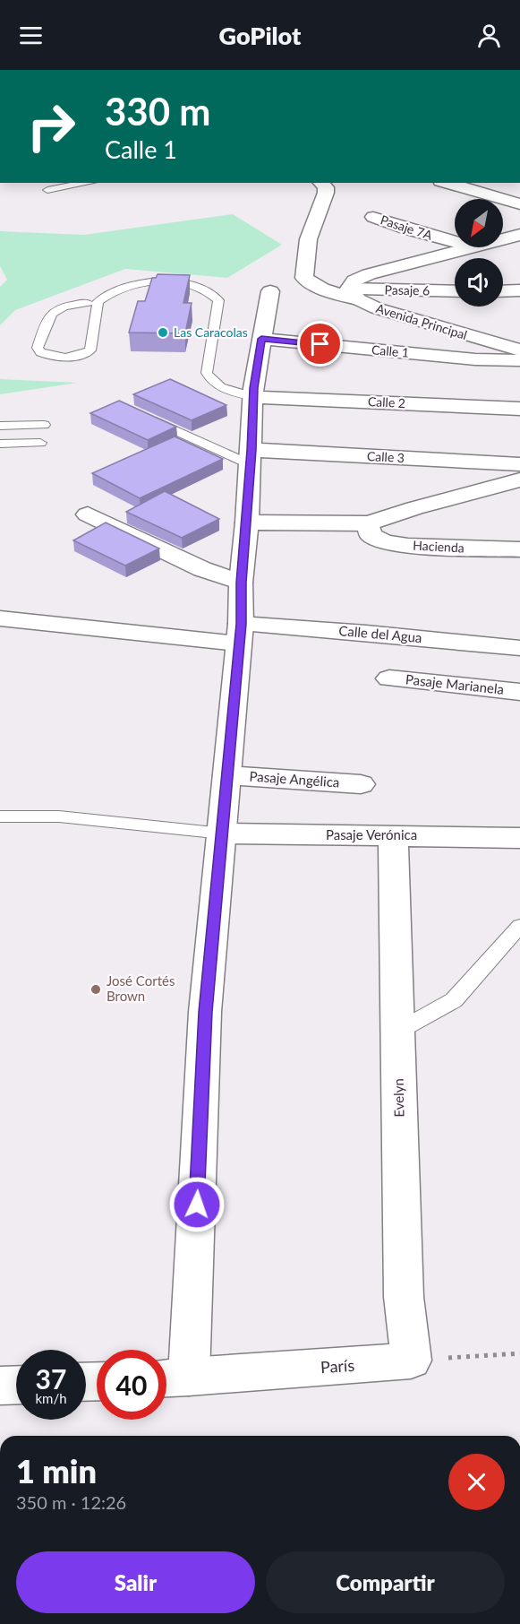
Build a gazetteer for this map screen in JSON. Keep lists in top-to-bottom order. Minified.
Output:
{"streets":{"street":["Pasaje 7A","Pasaje 6","Avenida Principal","Calle 1","Calle 2","Calle 3","Hacienda","Calle del Agua","Pasaje Marianela","Pasaje Angélica","Pasaje Verónica","Evelyn","París"]},"crossings":[["Pasaje 6","Avenida Principal"],["Pasaje Verónica","Evelyn"],["Evelyn","París"]],"places":["Las Caracolas","José Cortés Brown"],"north":"bottom left","page":{"header":"GoPilot","turn":["330 m","Calle 1"],"speed":"37 km/h","limit":"40","heading":["1 min","350 m · 12:26"],"buttons":["Salir","Compartir"]}}
